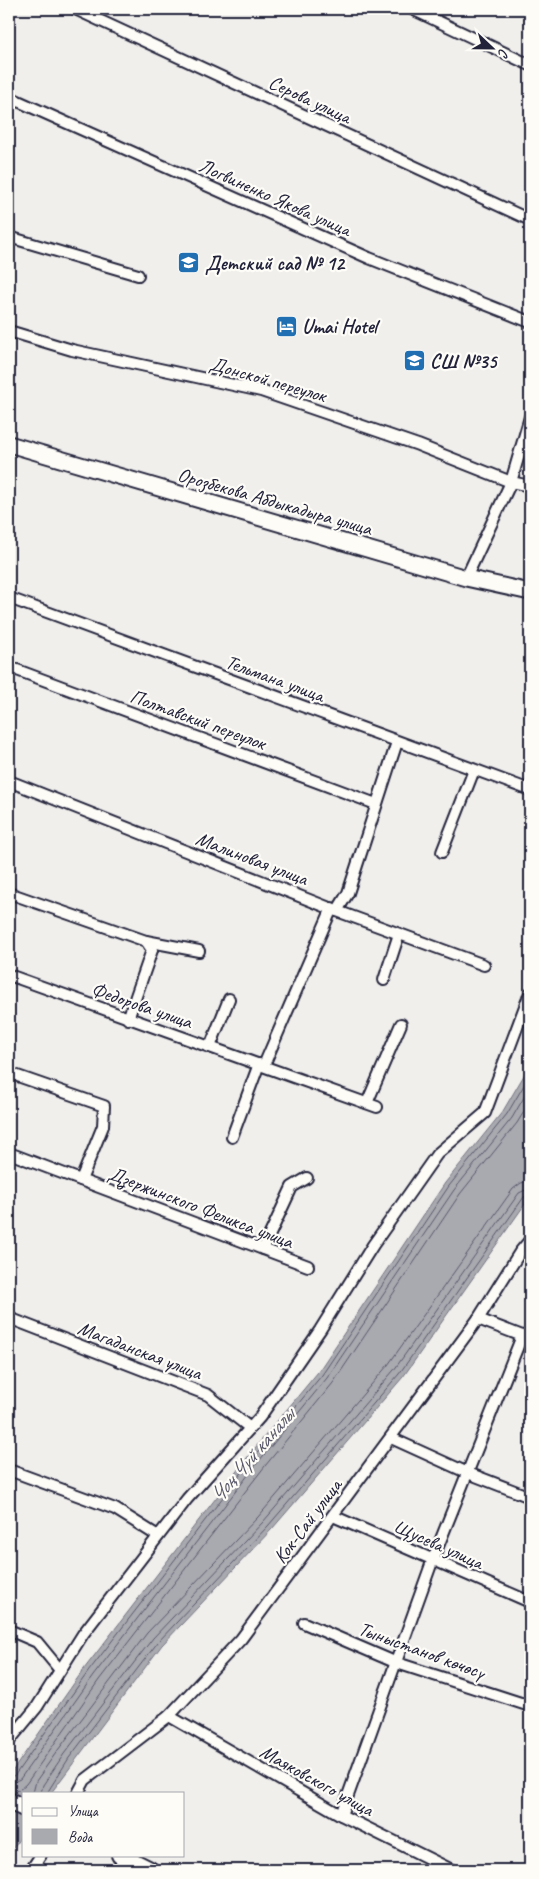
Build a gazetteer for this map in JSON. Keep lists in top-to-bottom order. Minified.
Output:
{"streets":{"street":["Серова улица","Логвиненко Якова улица","Донской переулок","Орозбекова Абдыкадыра улица","Тельмана улица","Полтавский переулок","Малиновая улица","Федорова улица","Дзержинского Феликса улица","Магаданская улица","Кок-Сай улица","Щусева улица","Тыныстанов көчөсү","Маяковского улица"]},"crossings":[["Кок-Сай улица","Щусева улица"],["Кок-Сай улица","Маяковского улица"]],"water":["Чоң Чүй каналы"],"places":{"school or university":["Детский сад № 12","СШ №35"],"hotel":["Umai Hotel"]},"legend":["Улица","Вода"],"north":"right"}
